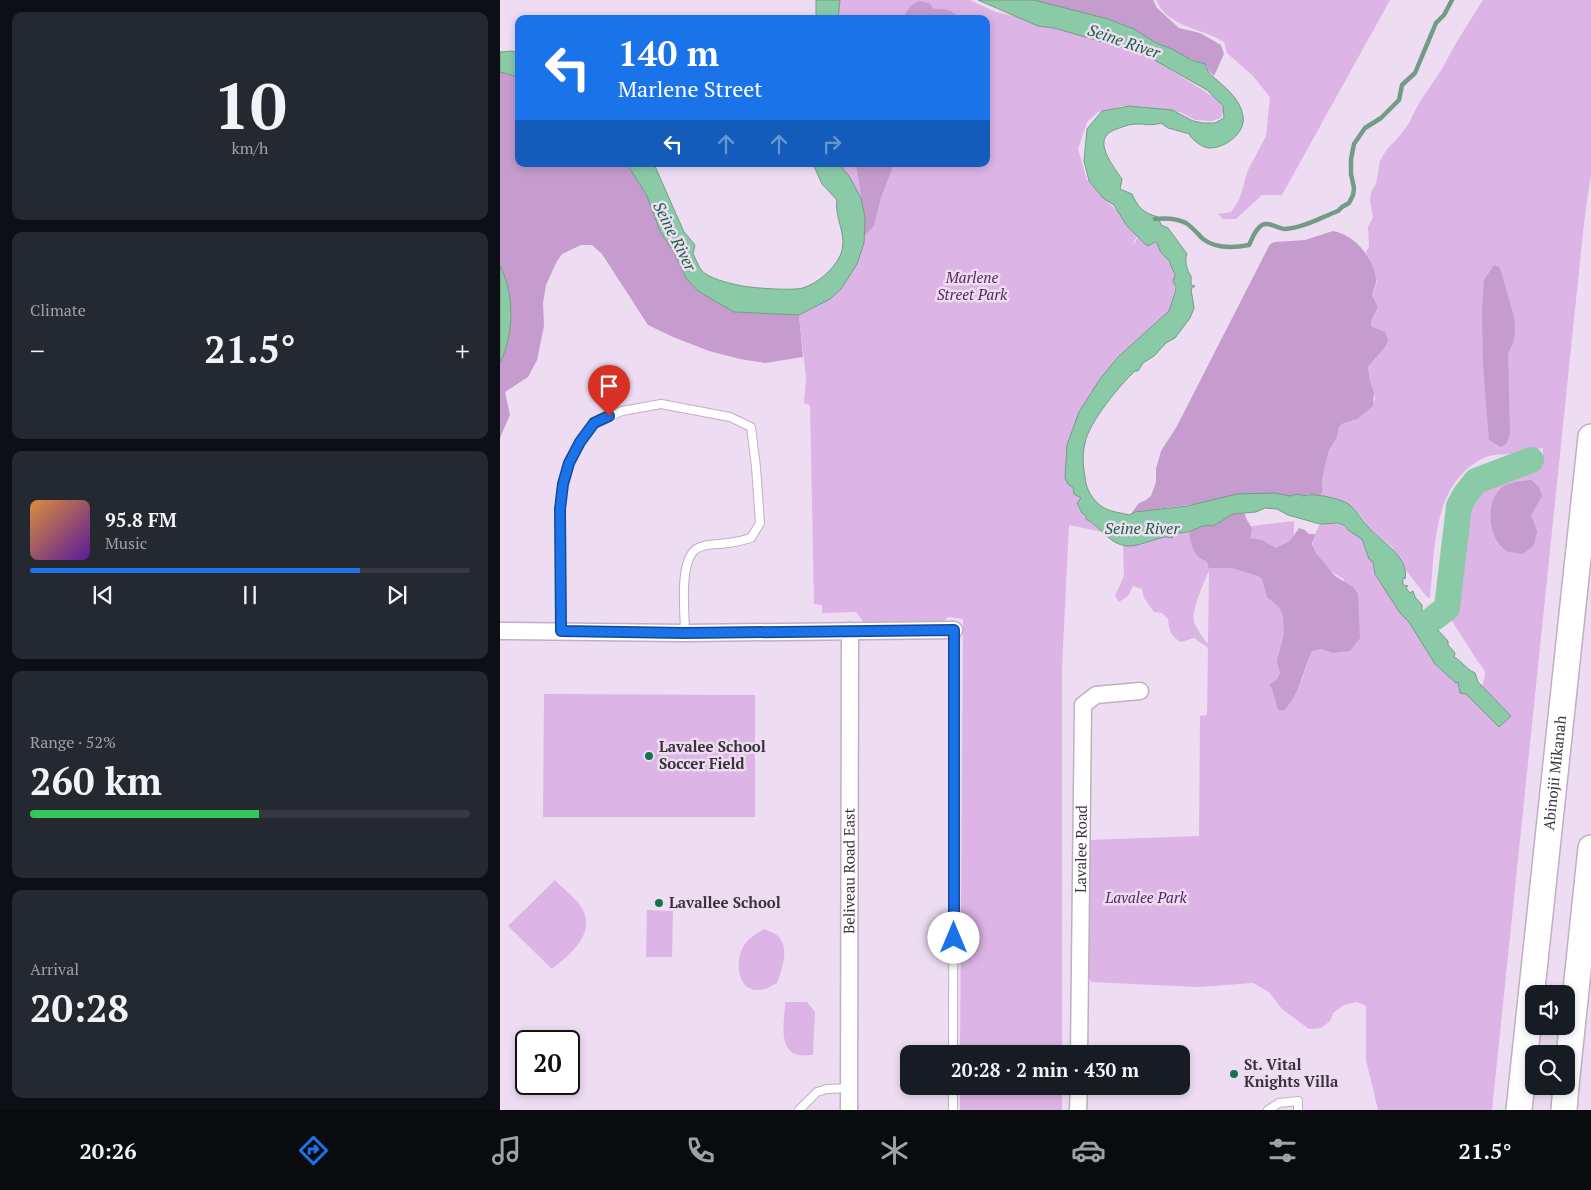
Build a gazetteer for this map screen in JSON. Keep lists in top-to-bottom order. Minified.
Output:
{"streets":{"main road":["Abinojii Mikanah"],"street":["Lavalee Road","Beliveau Road East"]},"water":["Seine River"],"parks":["Marlene Street Park","Lavalee Park"],"places":["Lavalee School Soccer Field","Lavallee School","St. Vital Knights Villa"],"page":{"tile":[["10","km/h"],"Climate",["Range · 52%","260 km"],["Arrival","20:28"]],"turn":["140 m","Marlene Street"],"heat":["−","21.5°","+"],"song":["95.8 FM","Music"],"limit":"20","trip":"20:28 · 2 min · 430 m","tabs":["20:26","21.5°"]}}
